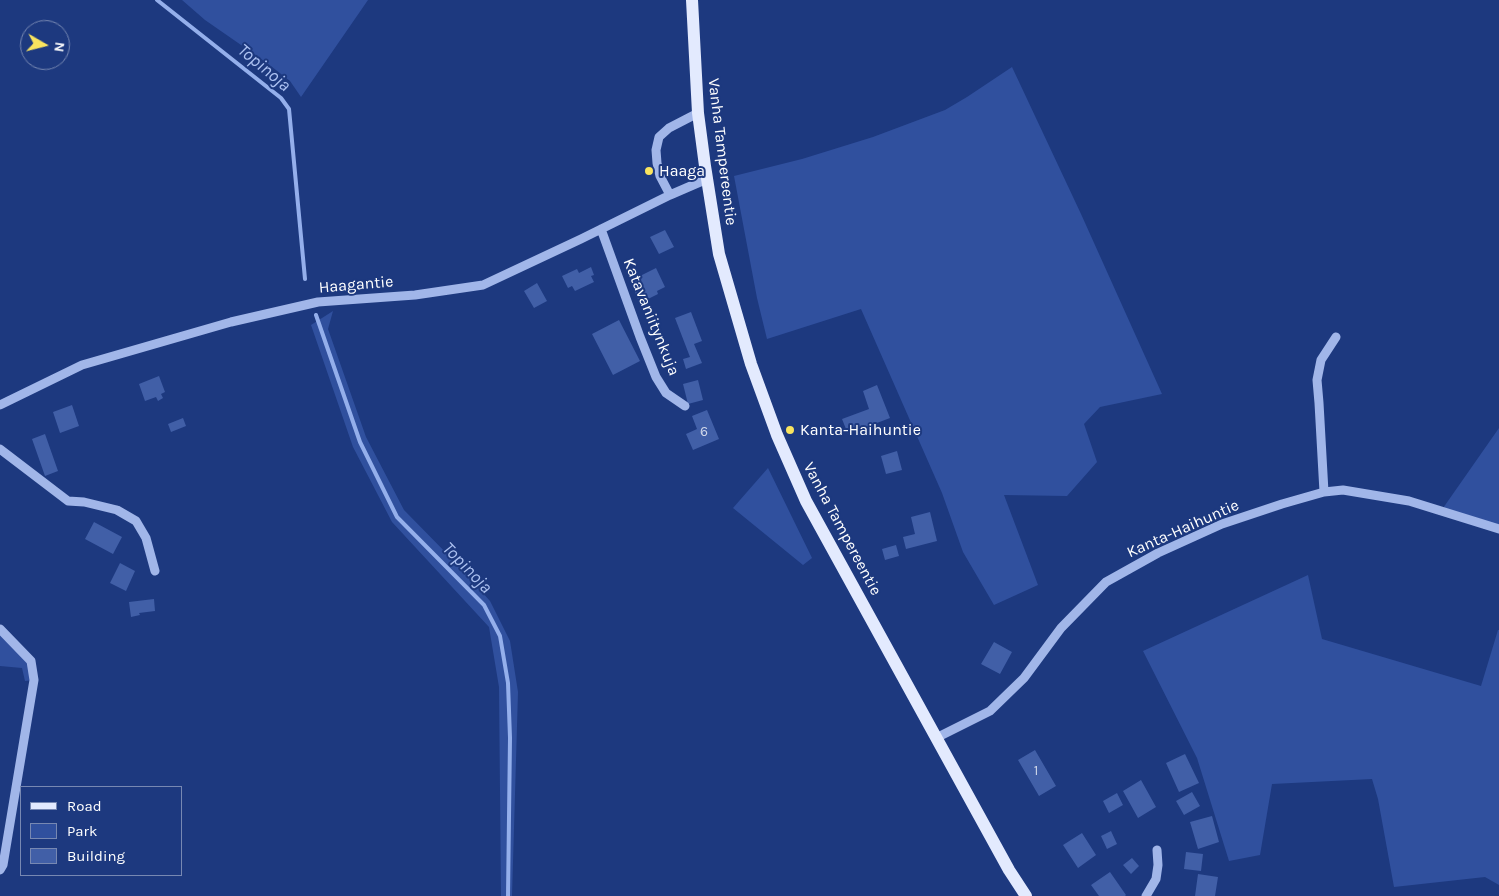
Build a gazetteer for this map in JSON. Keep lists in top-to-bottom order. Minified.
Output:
{"streets":{"main road":["Vanha Tampereentie"],"street":["Haagantie","Katavaniitynkuja","Kanta-Haihuntie"]},"crossings":[["Vanha Tampereentie","Haagantie"],["Vanha Tampereentie","Kanta-Haihuntie"],["Haagantie","Katavaniitynkuja"]],"water":["Topinoja"],"places":["Haaga","Kanta-Haihuntie"],"house_numbers":["6","1"],"legend":["Road","Park","Building"],"north":"right"}
